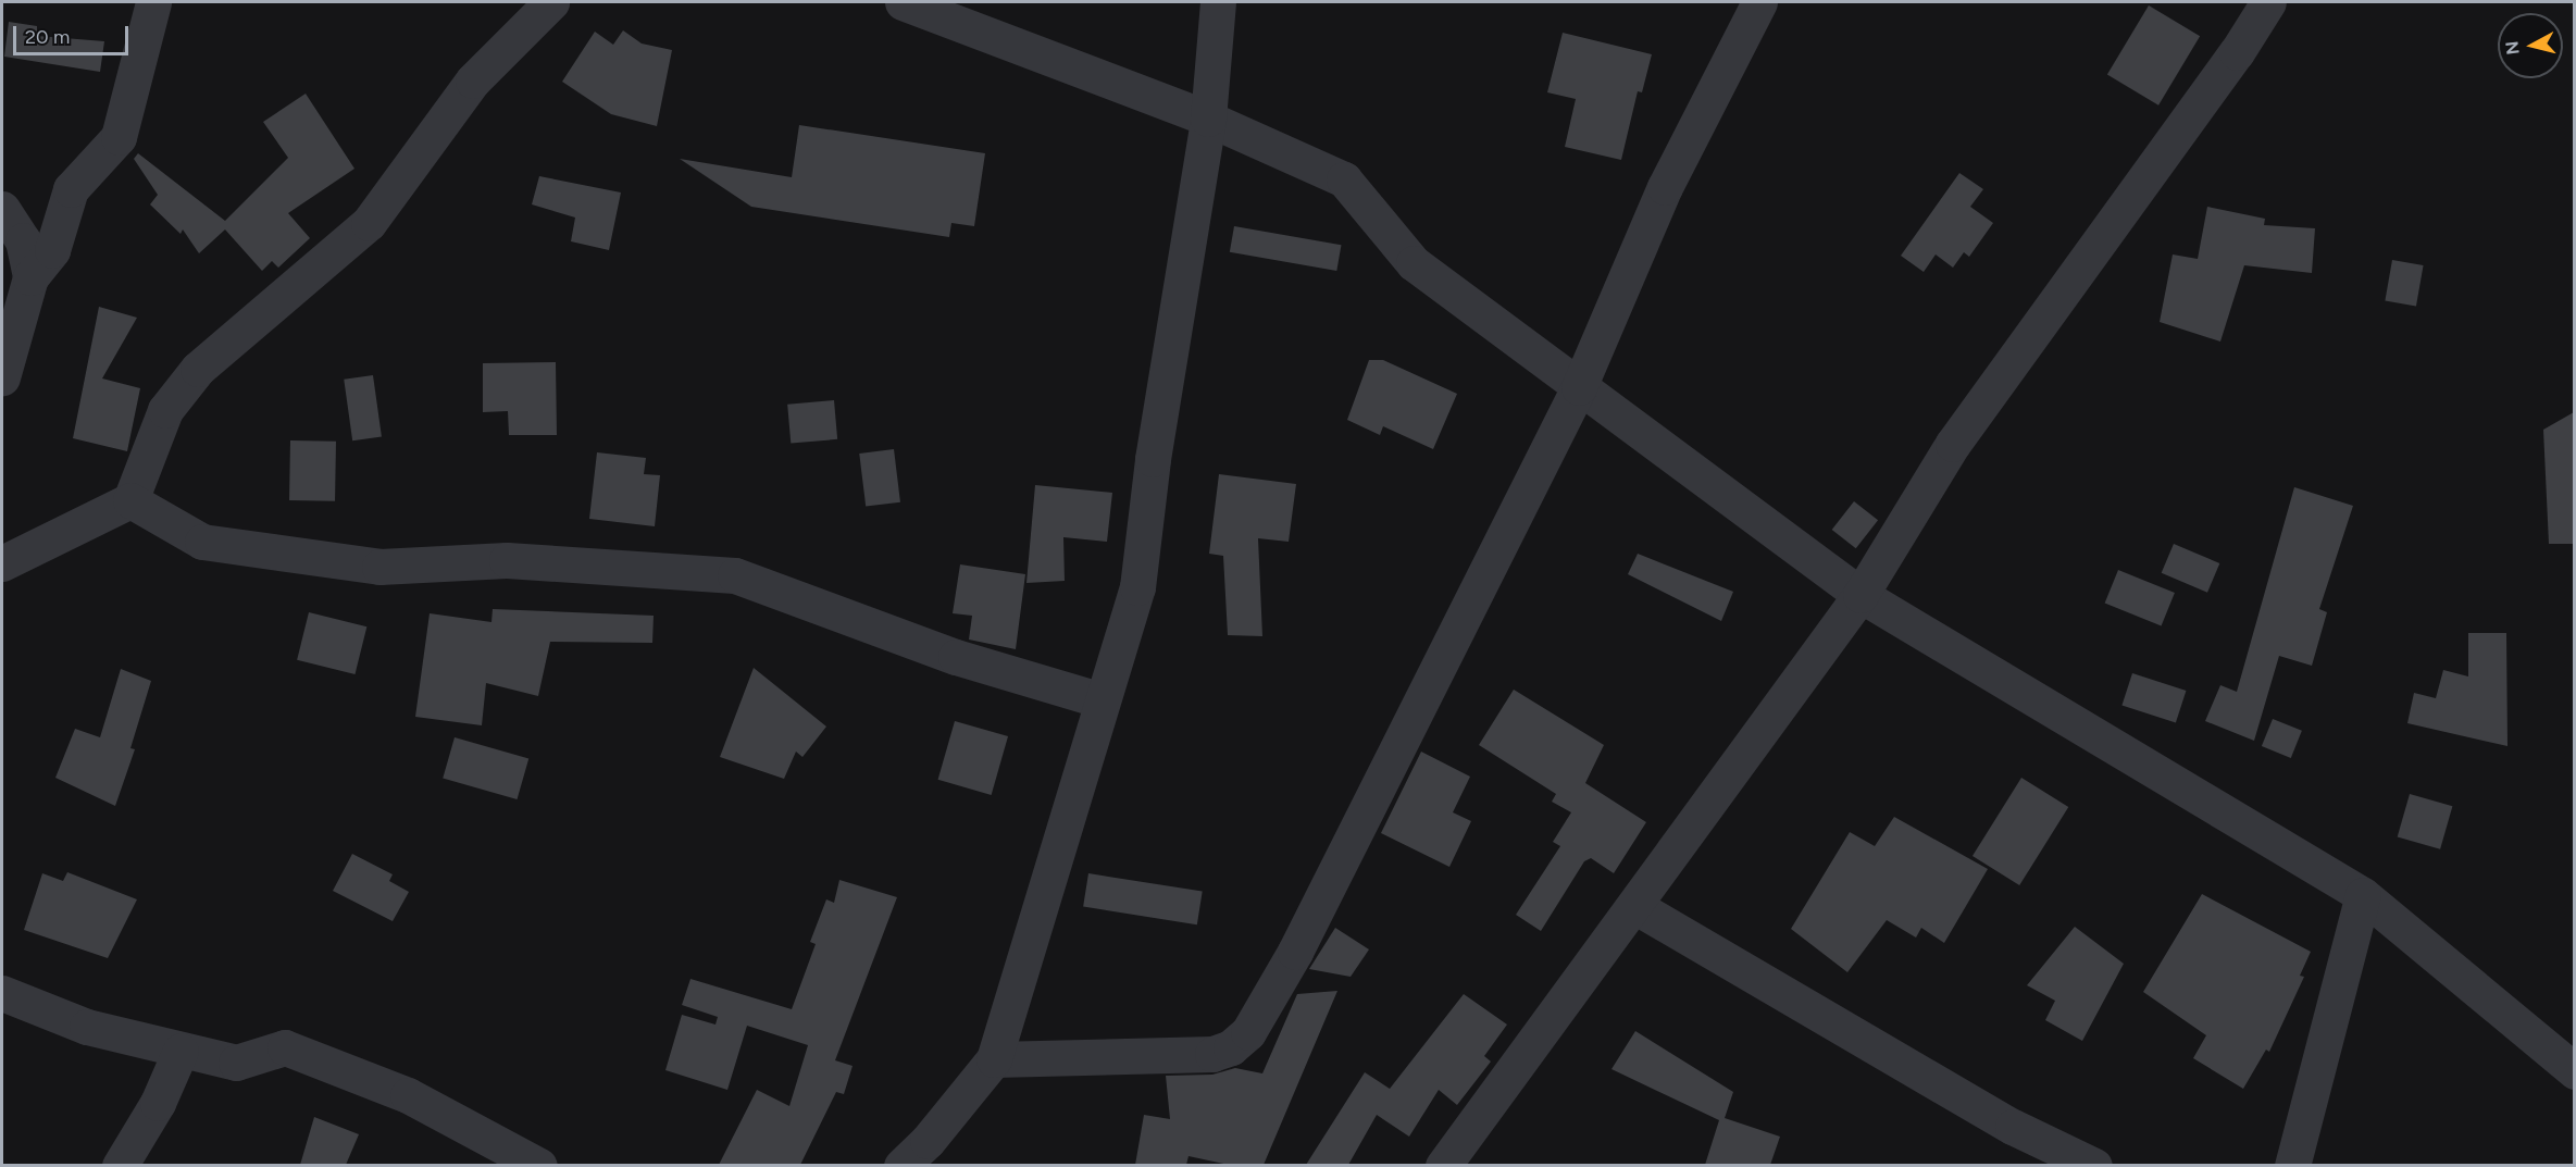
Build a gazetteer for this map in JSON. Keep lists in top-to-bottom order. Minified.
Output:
{"scale_bar":"20 m","north":"left"}
